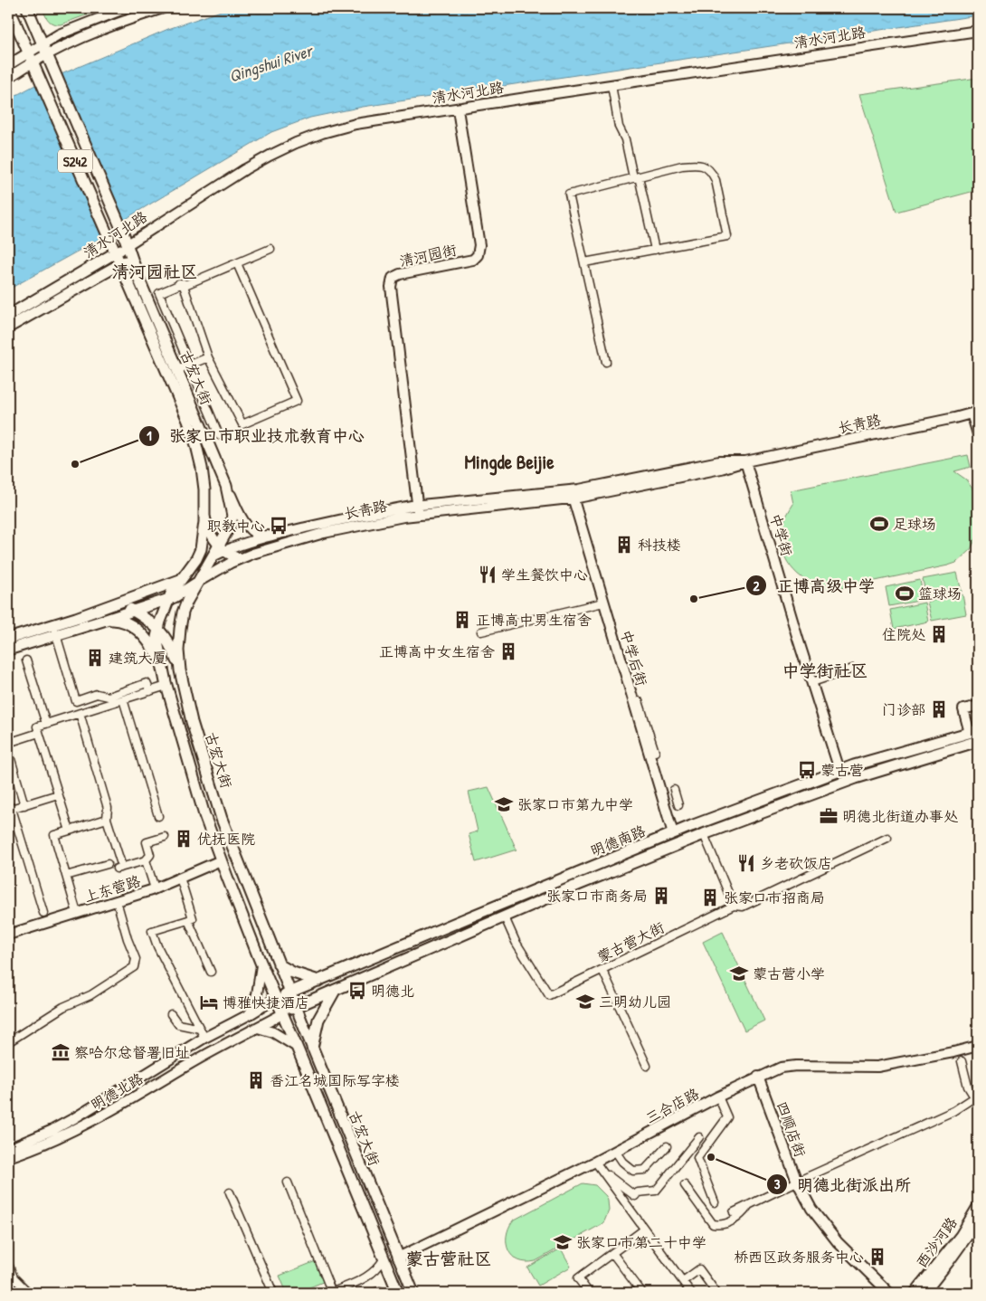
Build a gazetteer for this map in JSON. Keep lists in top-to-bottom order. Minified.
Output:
{"streets":{"main road":["清水河北路","S242","古宏大街","长青路","明德南路"],"street":["清河园街","中学街","中学后街","上东营路","蒙古营大街","明德北路","三合店路","四顺店街","西沙河路"]},"crossings":[["清水河北路","清河园街"],["清水河北路","古宏大街"],["S242","古宏大街"],["清河园街","长青路"],["古宏大街","长青路"],["古宏大街","明德南路"],["古宏大街","上东营路"],["古宏大街","明德北路"],["古宏大街","三合店路"],["长青路","中学街"],["长青路","中学后街"],["中学街","明德南路"],["中学后街","明德南路"],["明德南路","蒙古营大街"],["明德南路","明德北路"],["三合店路","四顺店街"]],"districts":["清河园社区","Mingde Beijie","中学街社区","蒙古营社区"],"water":["Qingshui River"],"places":{"other":["张家口市职业技术教育中心","正博高级中学","明德北街派出所"],"sports":["足球场","篮球场"],"bus stop":["职教中心","蒙古营","明德北"],"building":["科技楼","正博高中男生宿舍","住院处","正博高中女生宿舍","建筑大厦","门诊部","优抚医院","张家口市商务局","张家口市招商局","香江名城国际写字楼","桥西区政务服务中心"],"restaurant":["学生餐饮中心","乡老砍饭店"],"school or university":["张家口市第九中学","蒙古营小学","三明幼儿园","张家口市第二十中学"],"office":["明德北街道办事处"],"hotel":["博雅快捷酒店"],"museum":["察哈尔总督署旧址"]}}
